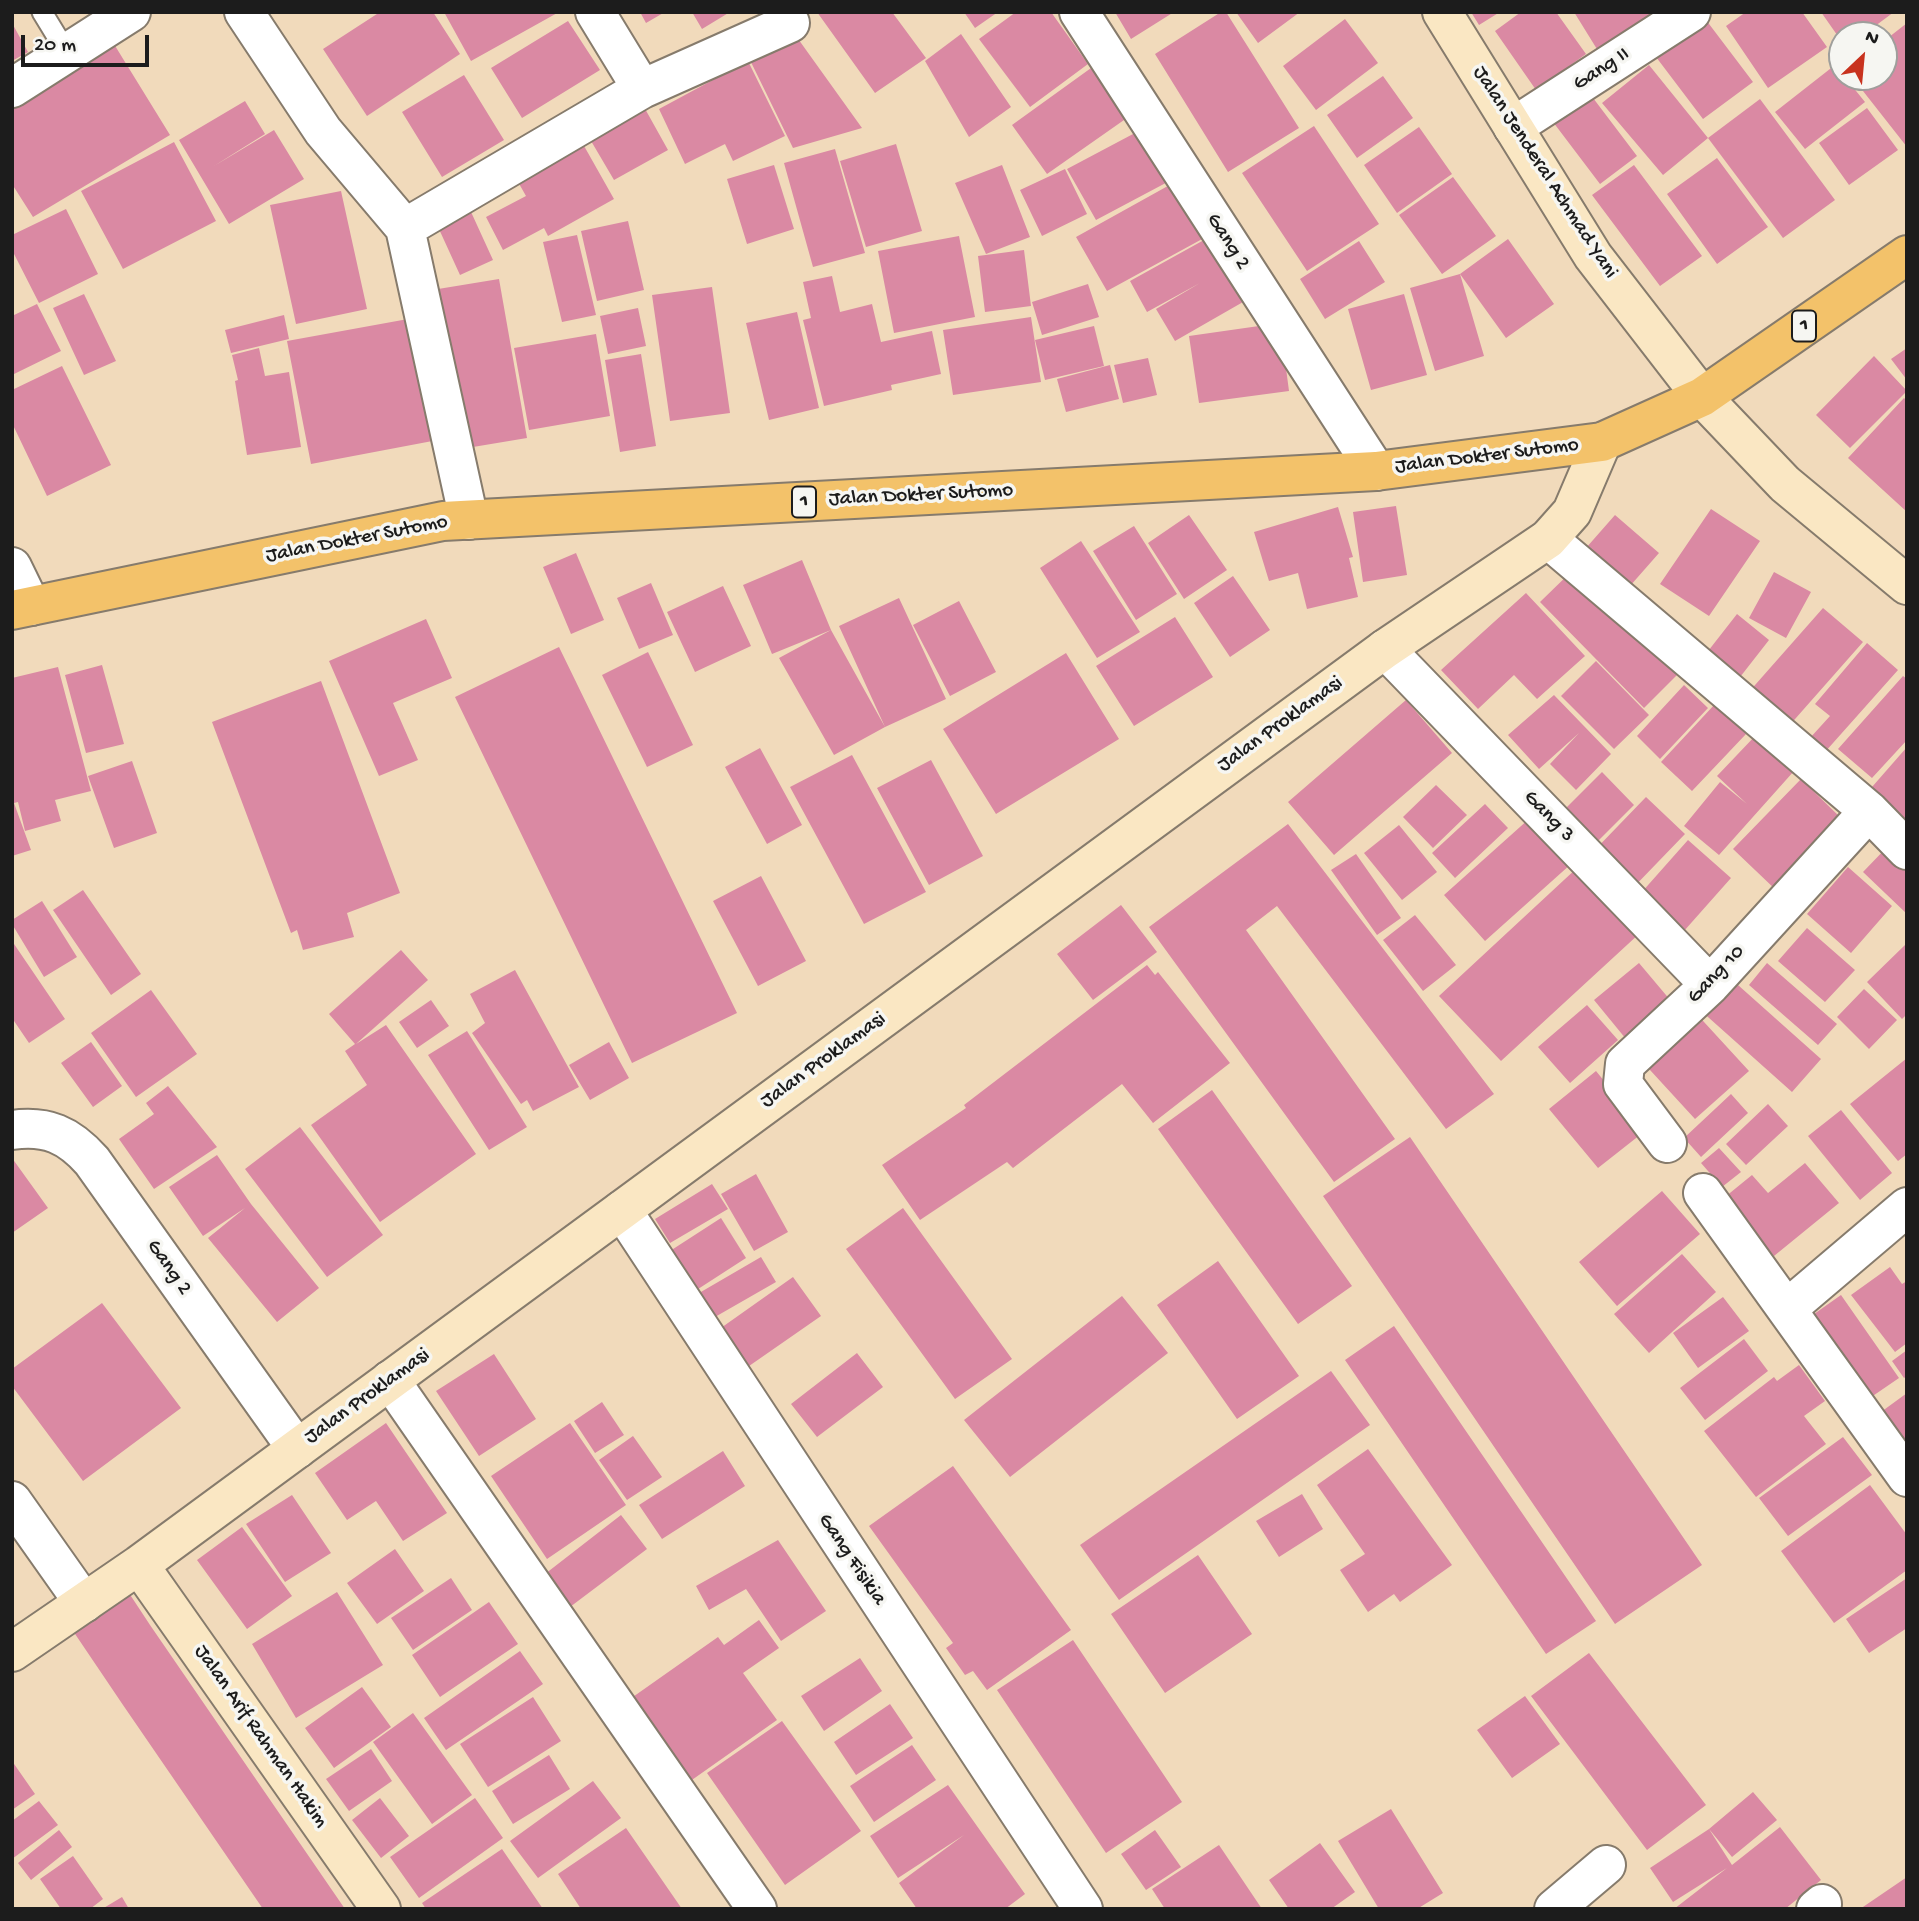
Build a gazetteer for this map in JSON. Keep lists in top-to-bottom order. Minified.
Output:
{"streets":{"highway":["1","Jalan Dokter Sutomo"],"main road":["Jalan Jenderal Achmad Yani","Jalan Proklamasi","Jalan Arif Rahman Hakim"],"street":["Gang II","Gang 2","Gang 3","Gang 10","Gang Fisikia"]},"crossings":[["Gang II","Jalan Jenderal Achmad Yani"],["Jalan Jenderal Achmad Yani","1"],["Jalan Jenderal Achmad Yani","Jalan Dokter Sutomo"],["Gang 2","Jalan Dokter Sutomo"],["Gang 2","Jalan Proklamasi"],["1","Jalan Dokter Sutomo"],["Jalan Dokter Sutomo","Jalan Proklamasi"],["Jalan Proklamasi","Gang 3"],["Jalan Proklamasi","Gang Fisikia"],["Jalan Proklamasi","Jalan Arif Rahman Hakim"],["Gang 3","Gang 10"]],"scale_bar":"20 m","north":"top right"}
